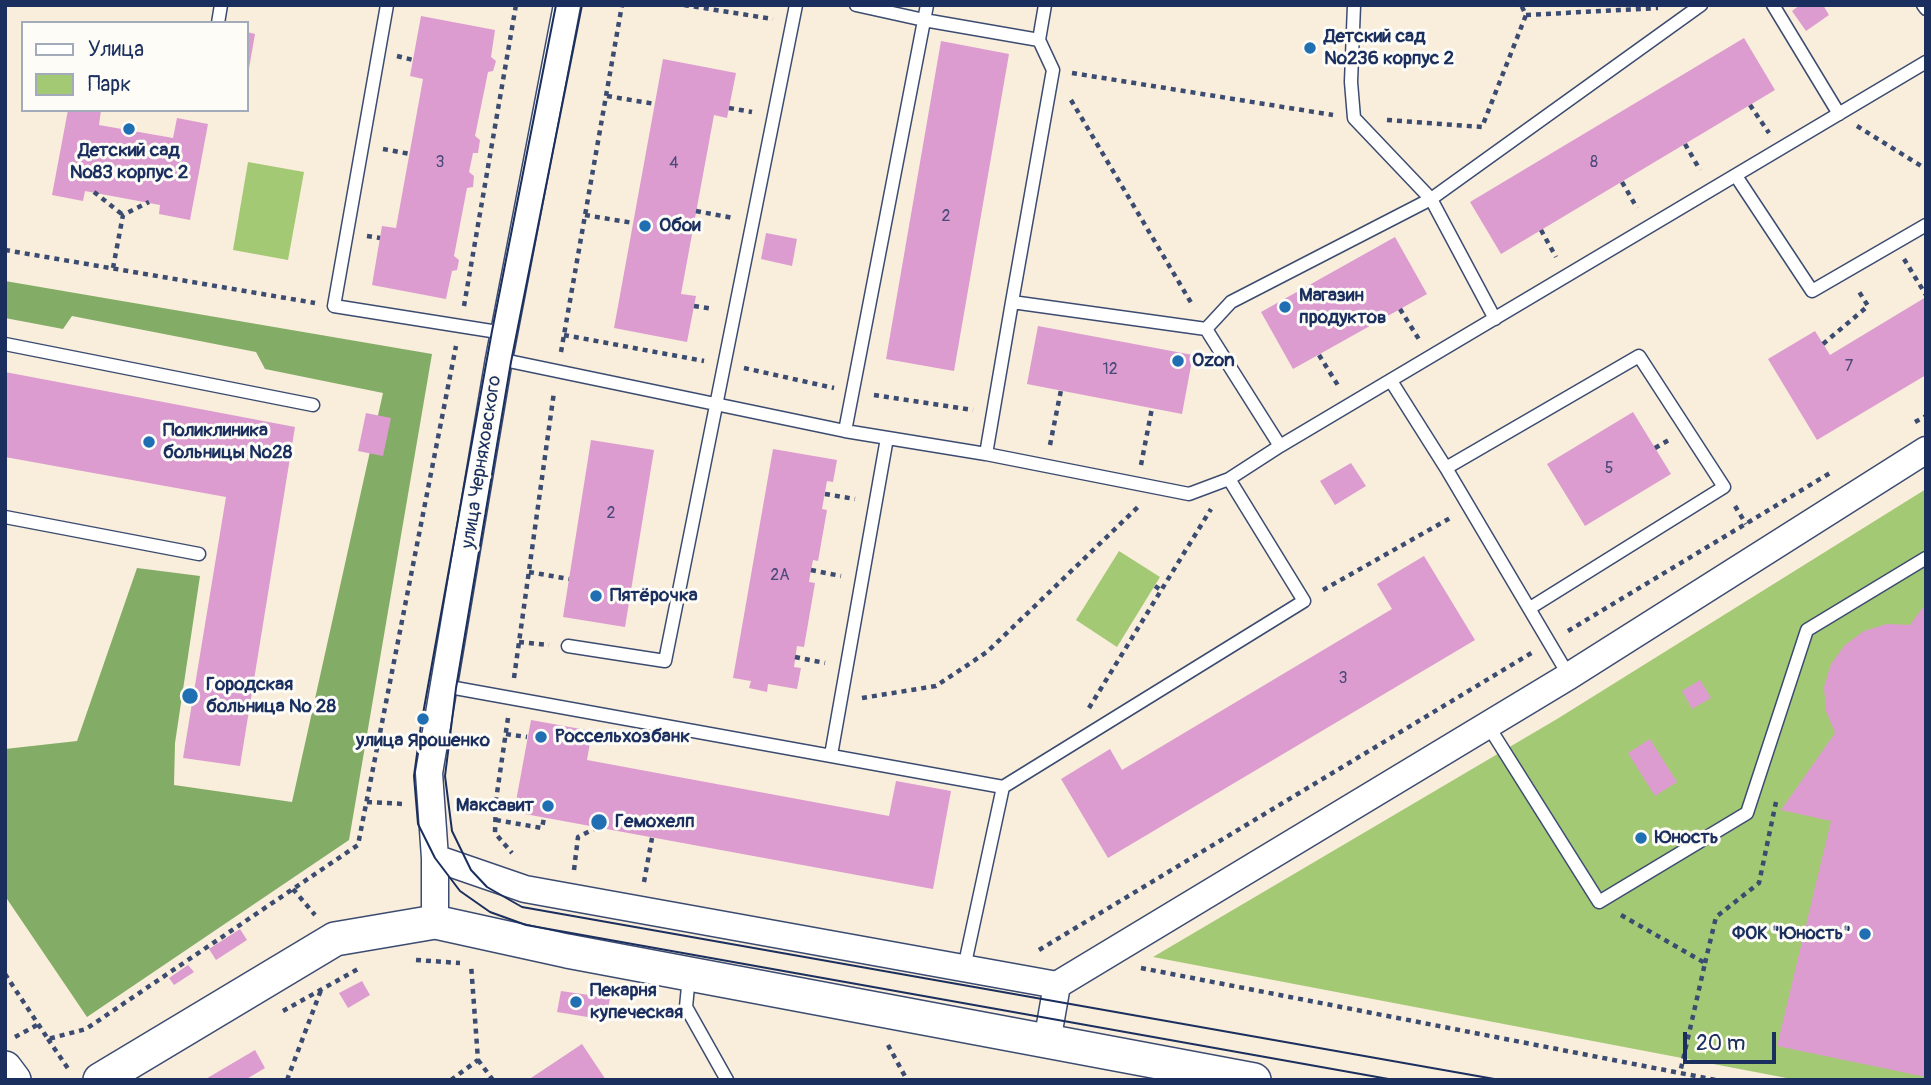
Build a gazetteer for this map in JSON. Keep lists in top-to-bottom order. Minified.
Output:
{"streets":{"street":["улица Черняховского"]},"places":["Детский сад №236 корпус 2","Детский сад №83 корпус 2","Обои","Магазин продуктов","Ozon","Поликлиника больницы №28","Пятёрочка","Городская больница № 28","улица Ярошенко","Россельхозбанк","Максавит","Гемохелп","Юность","ФОК \"Юность\"","Пекарня купеческая"],"house_numbers":["3","8","4","2","7","12","5","2","2А","3"],"legend":["Улица","Парк"],"scale_bar":"20 m"}
